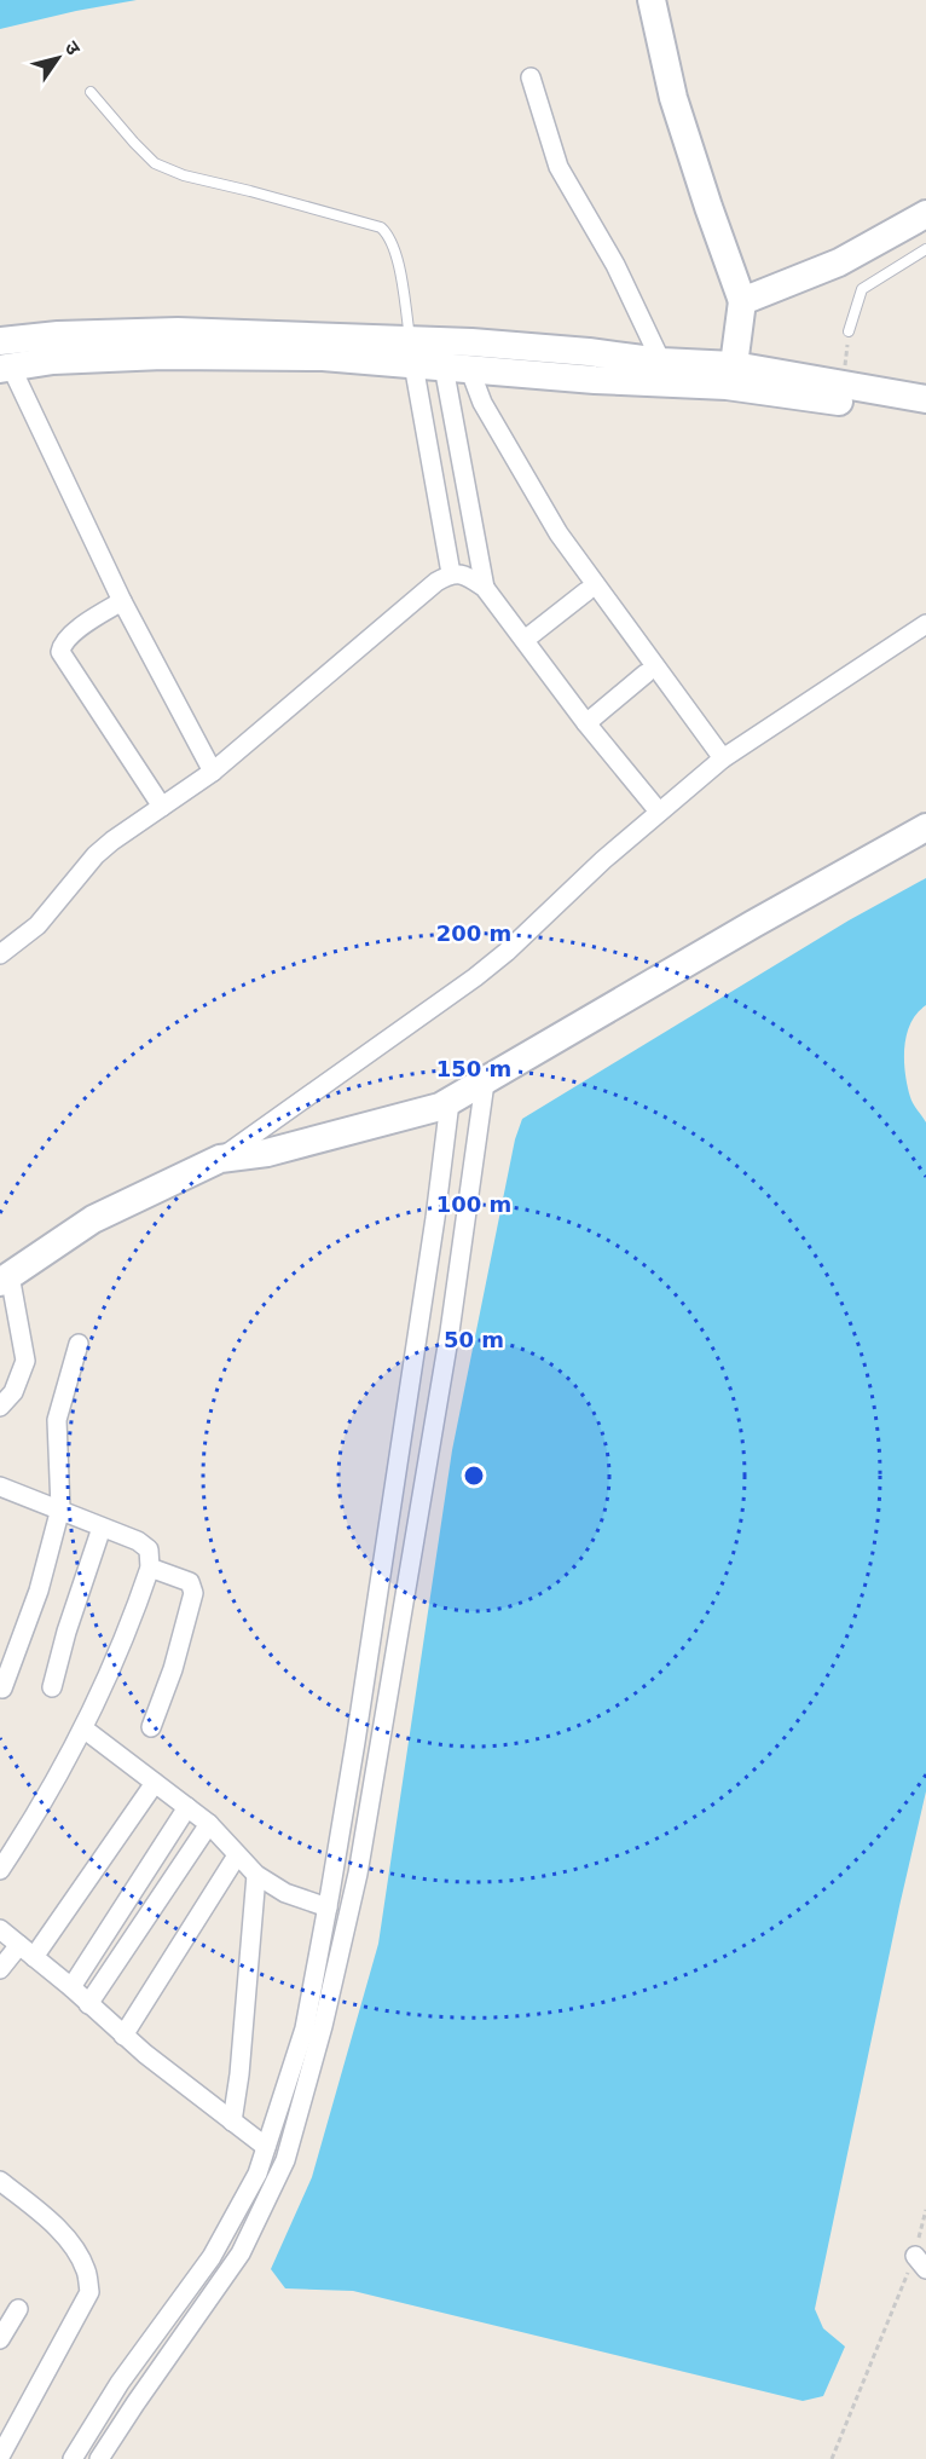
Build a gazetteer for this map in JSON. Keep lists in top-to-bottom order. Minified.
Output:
{"north":"top right","rings":["200 m","150 m","100 m","50 m"]}
